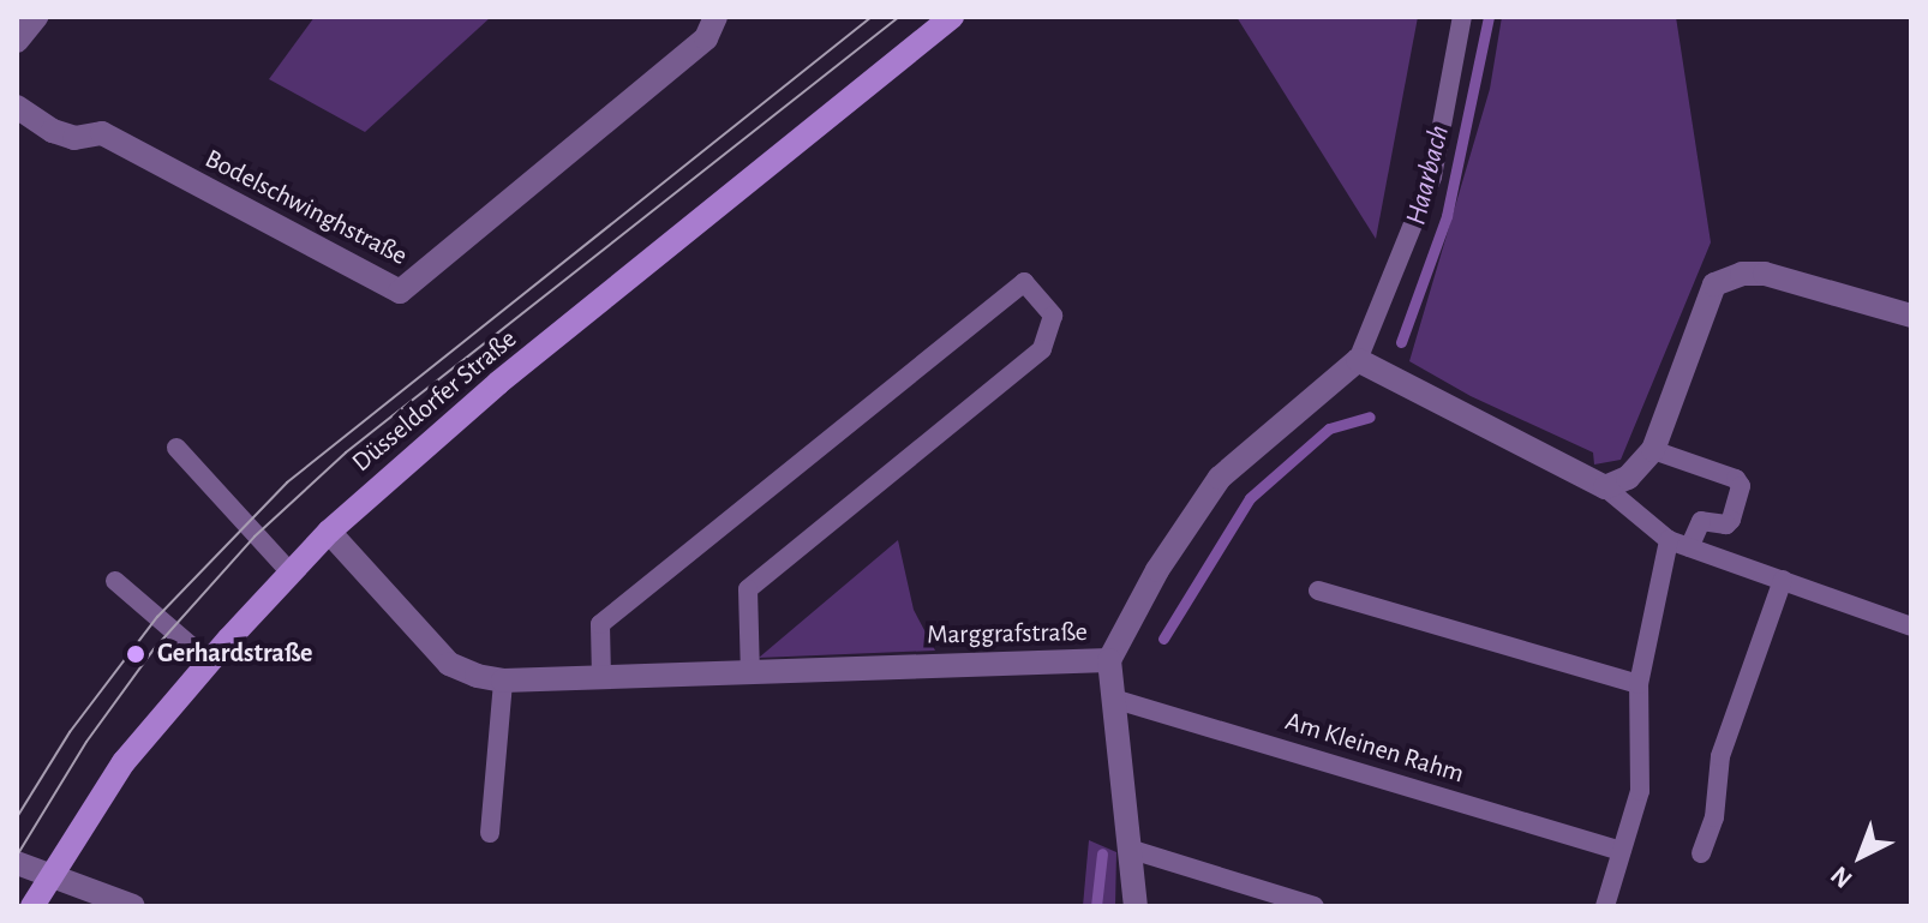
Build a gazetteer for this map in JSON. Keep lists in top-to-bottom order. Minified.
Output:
{"streets":{"main road":["Düsseldorfer Straße"],"street":["Bodelschwinghstraße","Marggrafstraße"],"lane":["Am Kleinen Rahm"]},"crossings":[["Düsseldorfer Straße","Marggrafstraße"]],"water":["Haarbach"],"places":["Gerhardstraße"],"north":"bottom left"}
